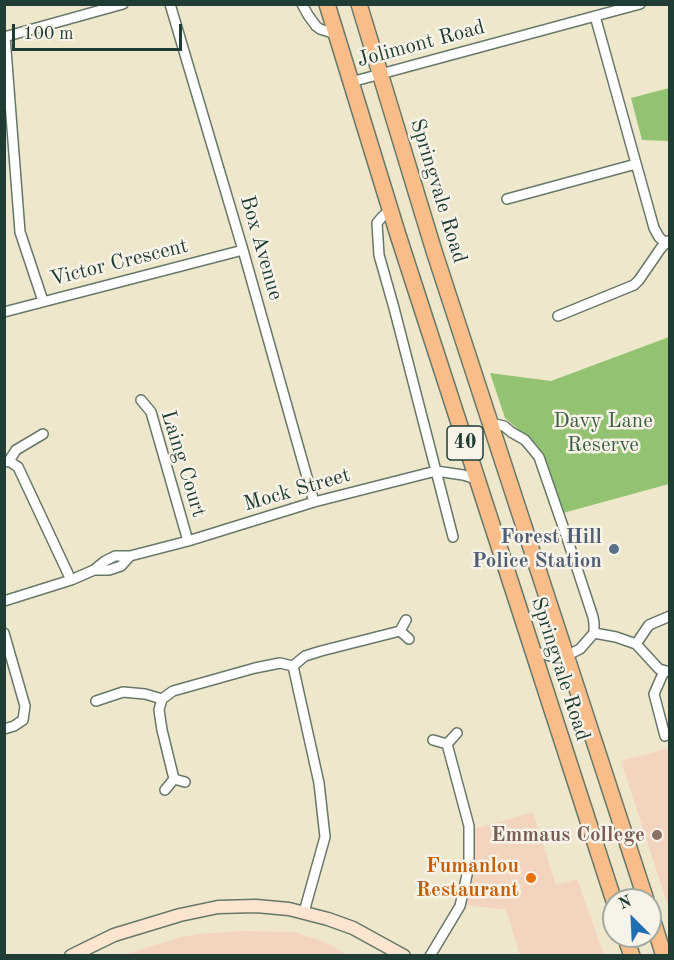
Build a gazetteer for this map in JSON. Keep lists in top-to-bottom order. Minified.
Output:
{"streets":{"highway":["Springvale Road","40"],"street":["Jolimont Road","Box Avenue","Victor Crescent","Laing Court","Mock Street"]},"crossings":[["Jolimont Road","Springvale Road"],["Springvale Road","Mock Street"],["Box Avenue","Victor Crescent"],["Box Avenue","Mock Street"],["Laing Court","Mock Street"]],"parks":["Davy Lane Reserve"],"places":["Forest Hill Police Station","Emmaus College","Fumanlou Restaurant"],"scale_bar":"100 m","north":"top left"}
